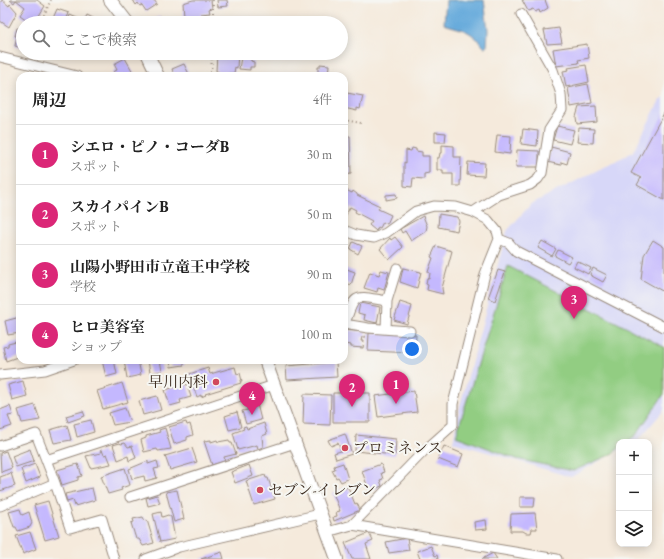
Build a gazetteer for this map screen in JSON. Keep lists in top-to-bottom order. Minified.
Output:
{"places":["早川内科","プロミネンス","セブン-イレブン"],"page":{"search":"ここで検索","heading":["周辺","4件"],"list":[{"mark":"1","name":"シエロ・ピノ・コーダB","note":"スポット","value":"30 m"},{"mark":"2","name":"スカイパインB","note":"スポット","value":"50 m"},{"mark":"3","name":"山陽小野田市立竜王中学校","note":"学校","value":"90 m"},{"mark":"4","name":"ヒロ美容室","note":"ショップ","value":"100 m"}],"pins":["3","1","2","4"],"map_buttons":["+","−"]}}
